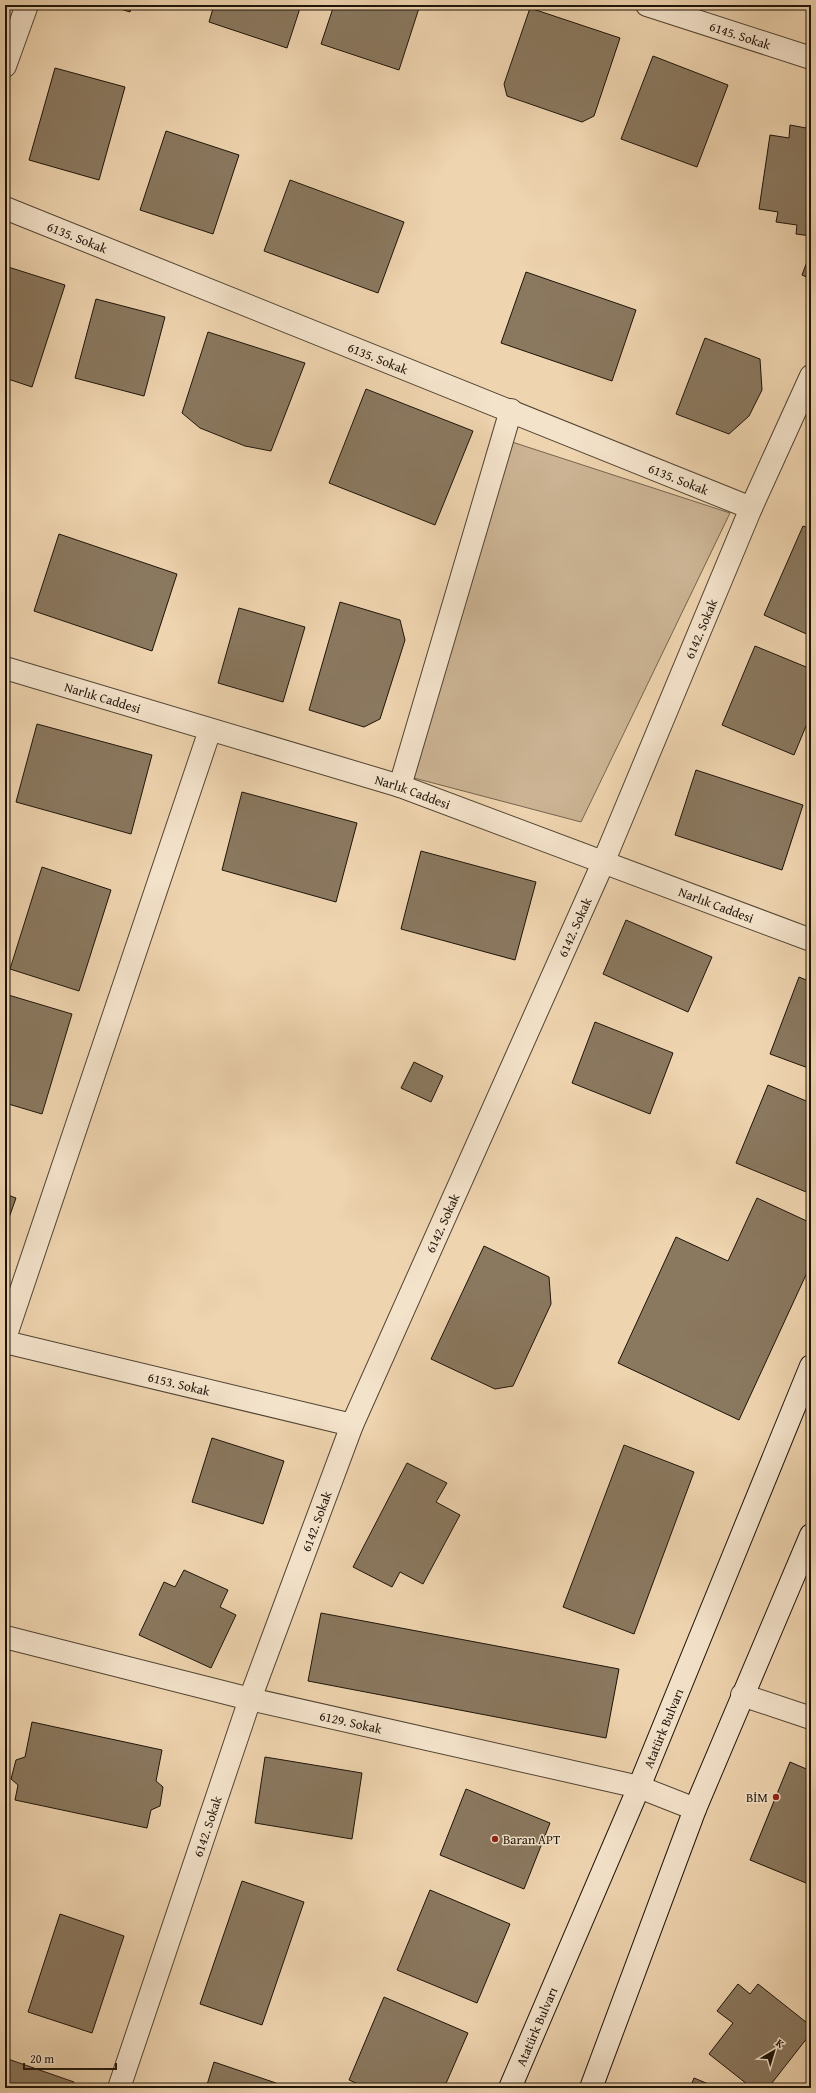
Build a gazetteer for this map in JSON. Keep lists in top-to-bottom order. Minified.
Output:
{"streets":{"street":["6145. Sokak","6135. Sokak","6142. Sokak","Narlık Caddesi","6153. Sokak","6129. Sokak","Atatürk Bulvarı"]},"crossings":[["6135. Sokak","6142. Sokak"],["6142. Sokak","Narlık Caddesi"],["6142. Sokak","6153. Sokak"],["6142. Sokak","6129. Sokak"],["6129. Sokak","Atatürk Bulvarı"]],"places":["BİM","Baran APT"],"scale_bar":"20 m","north":"top right"}
